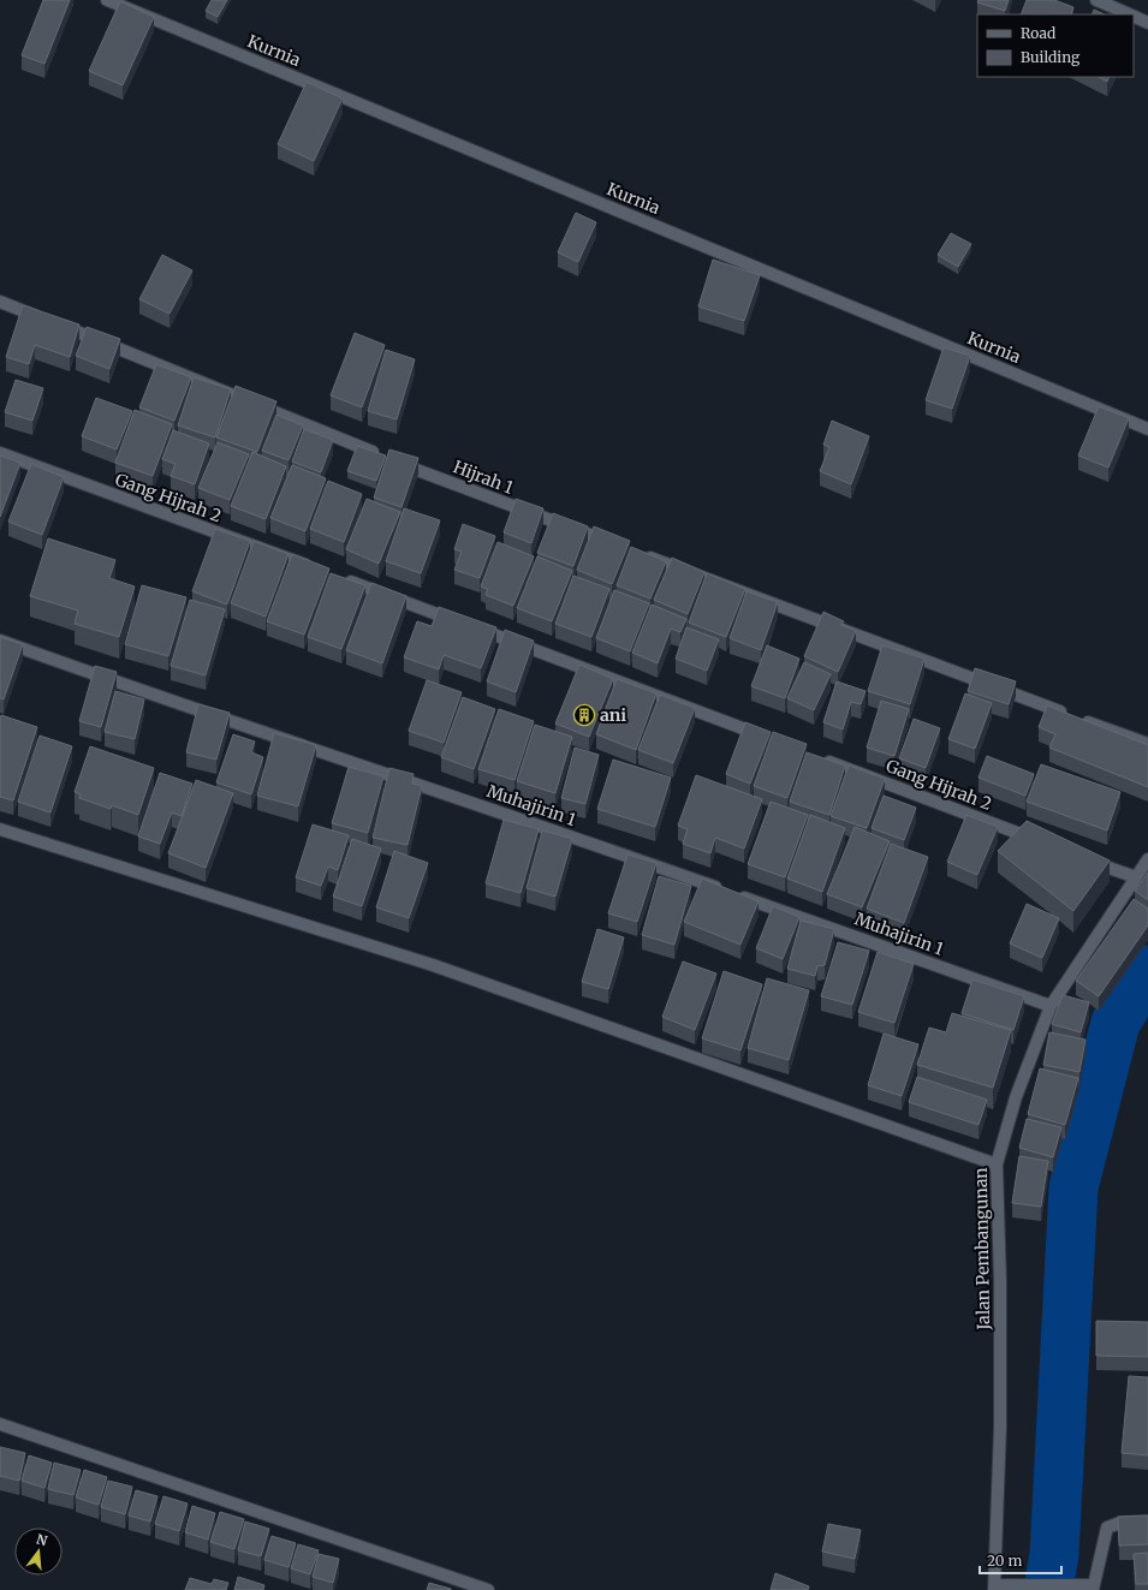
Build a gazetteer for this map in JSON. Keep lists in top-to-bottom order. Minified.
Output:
{"streets":{"street":["Kurnia","Hijrah 1","Gang Hijrah 2","Muhajirin 1","Jalan Pembangunan"]},"crossings":[["Muhajirin 1","Jalan Pembangunan"]],"places":{"building":["ani"]},"legend":["Road","Building"],"scale_bar":"20 m","north":"top"}
